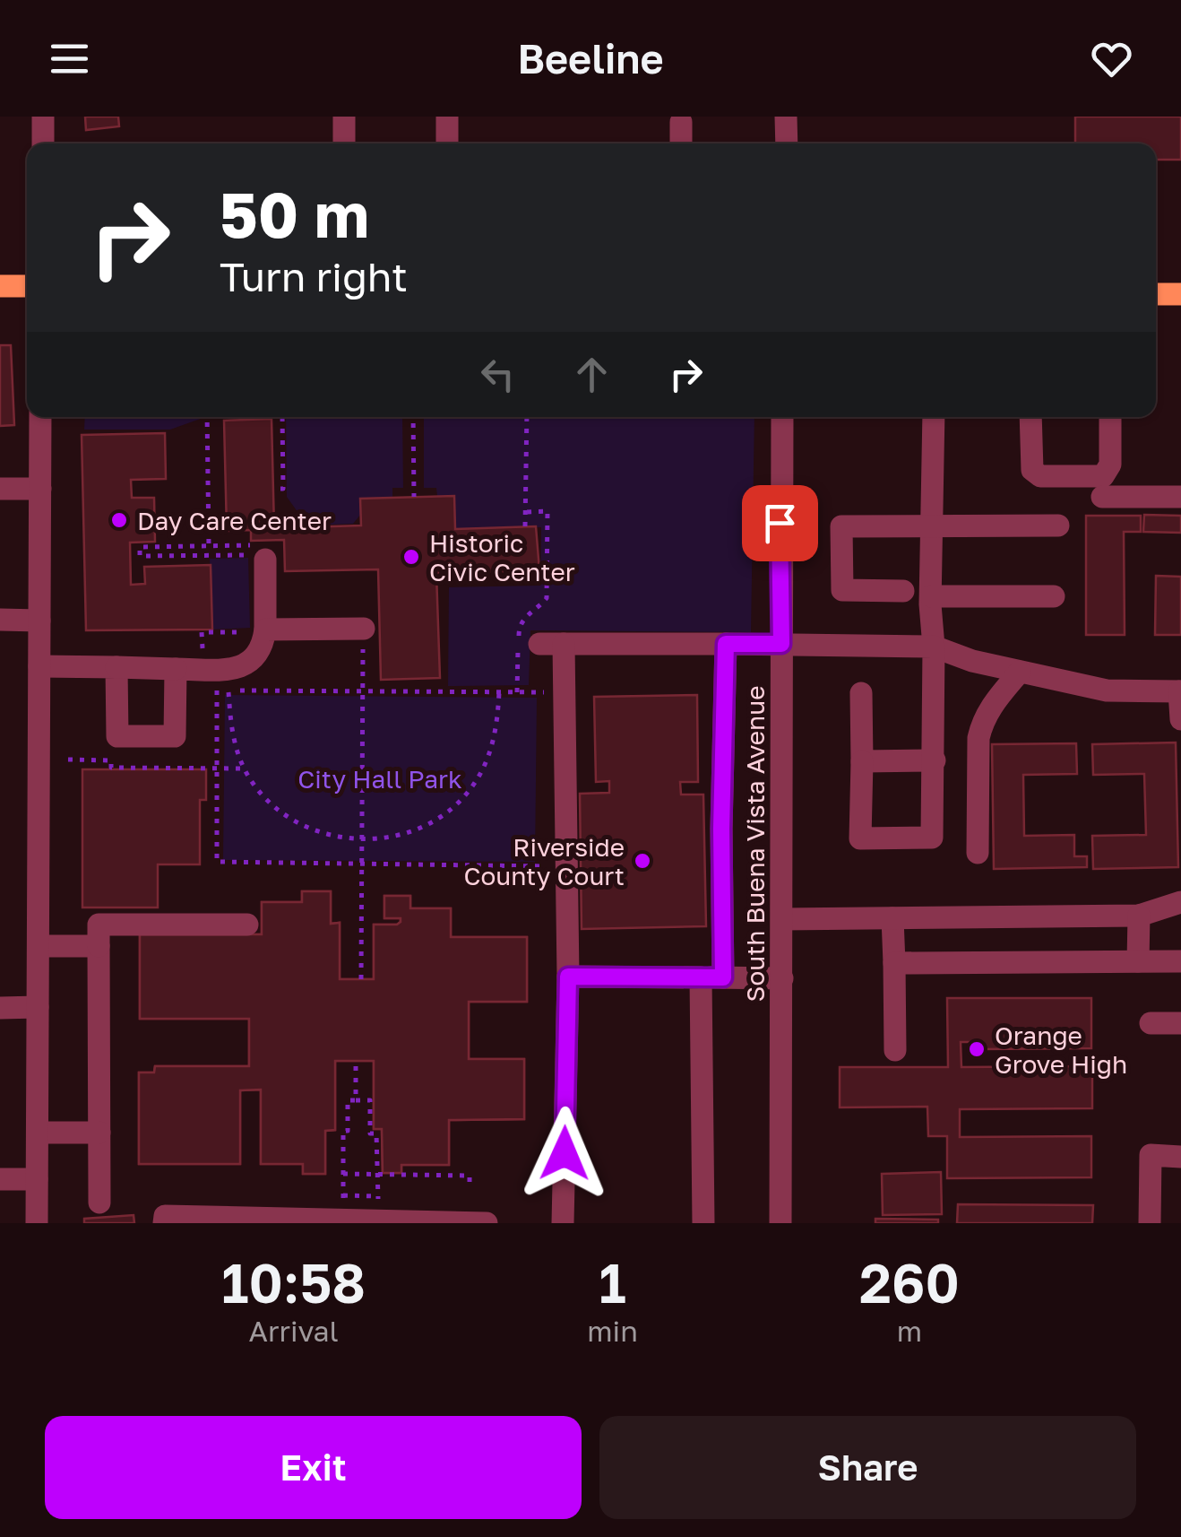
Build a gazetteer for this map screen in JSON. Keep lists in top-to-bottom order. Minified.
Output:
{"streets":{"street":["South Buena Vista Avenue"]},"parks":["City Hall Park"],"places":["Day Care Center","Historic Civic Center","Riverside County Court","Orange Grove High"],"page":{"header":"Beeline","turn":["50 m","Turn right"],"eta":["10:58","Arrival","1","min","260","m"],"buttons":["Exit","Share"]}}
